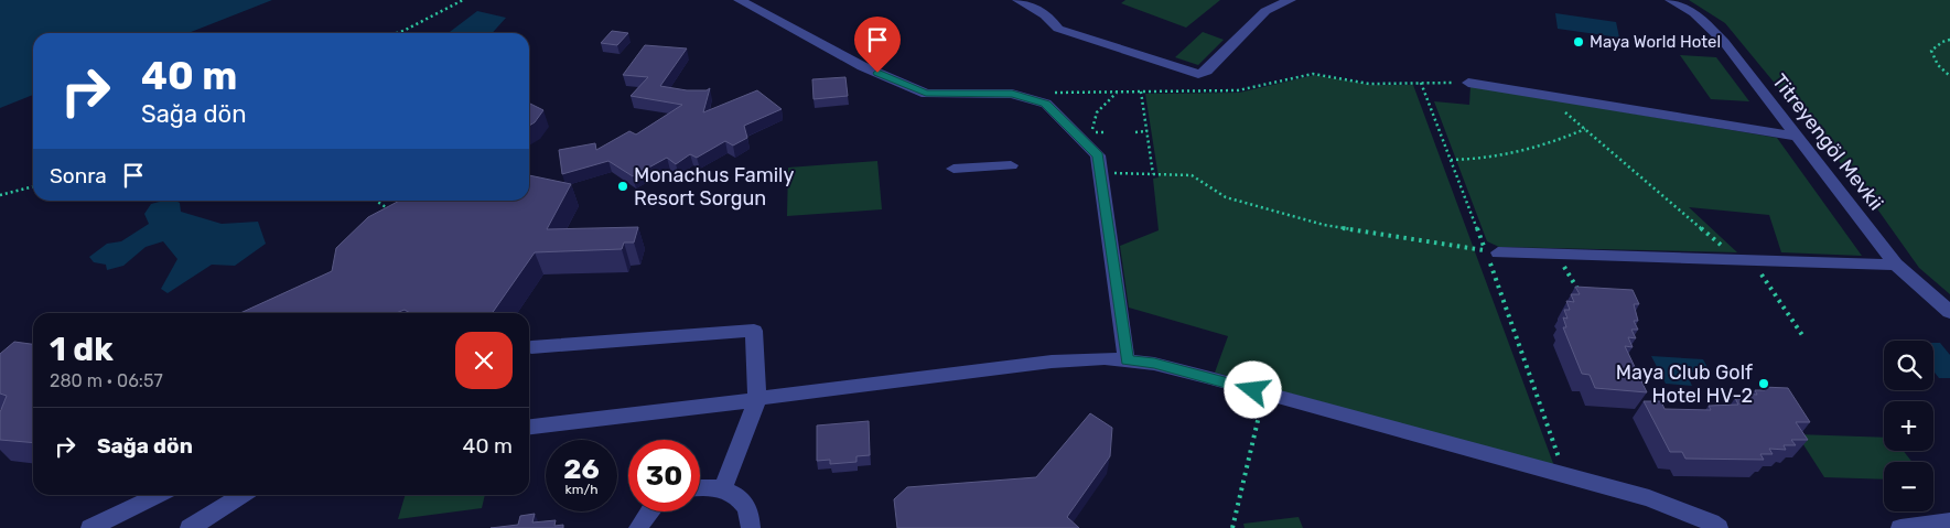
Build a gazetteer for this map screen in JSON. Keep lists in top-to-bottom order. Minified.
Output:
{"streets":{"street":["Titreyengöl Mevkii"]},"places":["Maya World Hotel","Monachus Family Resort Sorgun","Maya Club Golf Hotel HV-2"],"page":{"turn":["40 m","Sağa dön"],"then":"Sonra","heading":["1 dk","280 m · 06:57"],"map_buttons":["+","−"],"list":[{"name":"Sağa dön","value":"40 m"}],"speed":"26 km/h","limit":"30"}}
